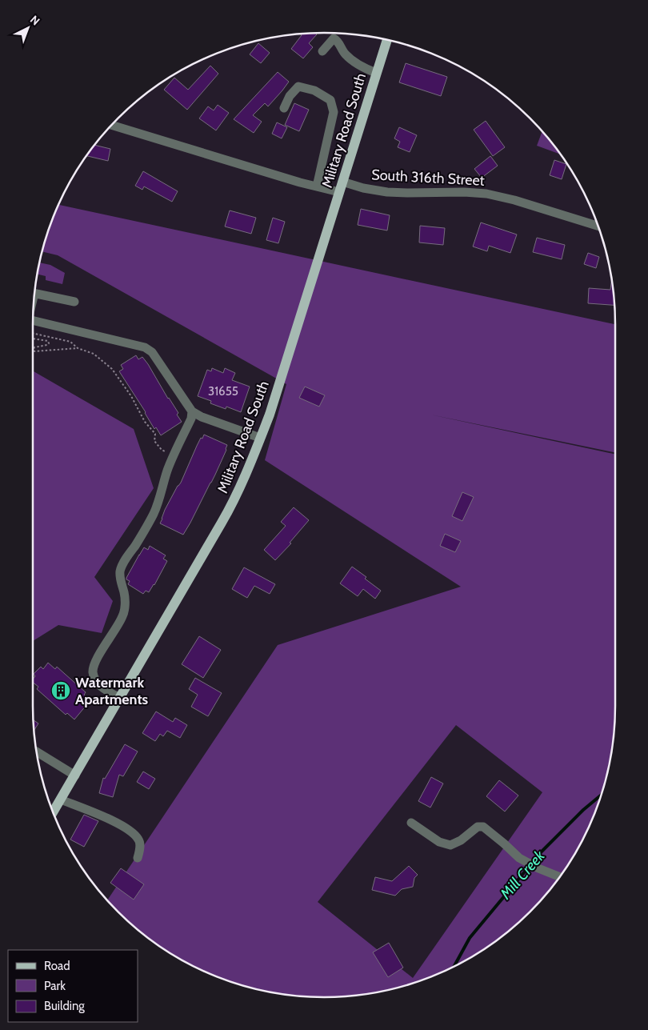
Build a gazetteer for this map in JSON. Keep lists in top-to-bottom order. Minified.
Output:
{"streets":{"main road":["Military Road South"],"street":["South 316th Street"]},"crossings":[["Military Road South","South 316th Street"]],"water":["Mill Creek"],"places":{"building":["Watermark Apartments"]},"house_numbers":["31655"],"legend":["Road","Park","Building"],"north":"top right"}
